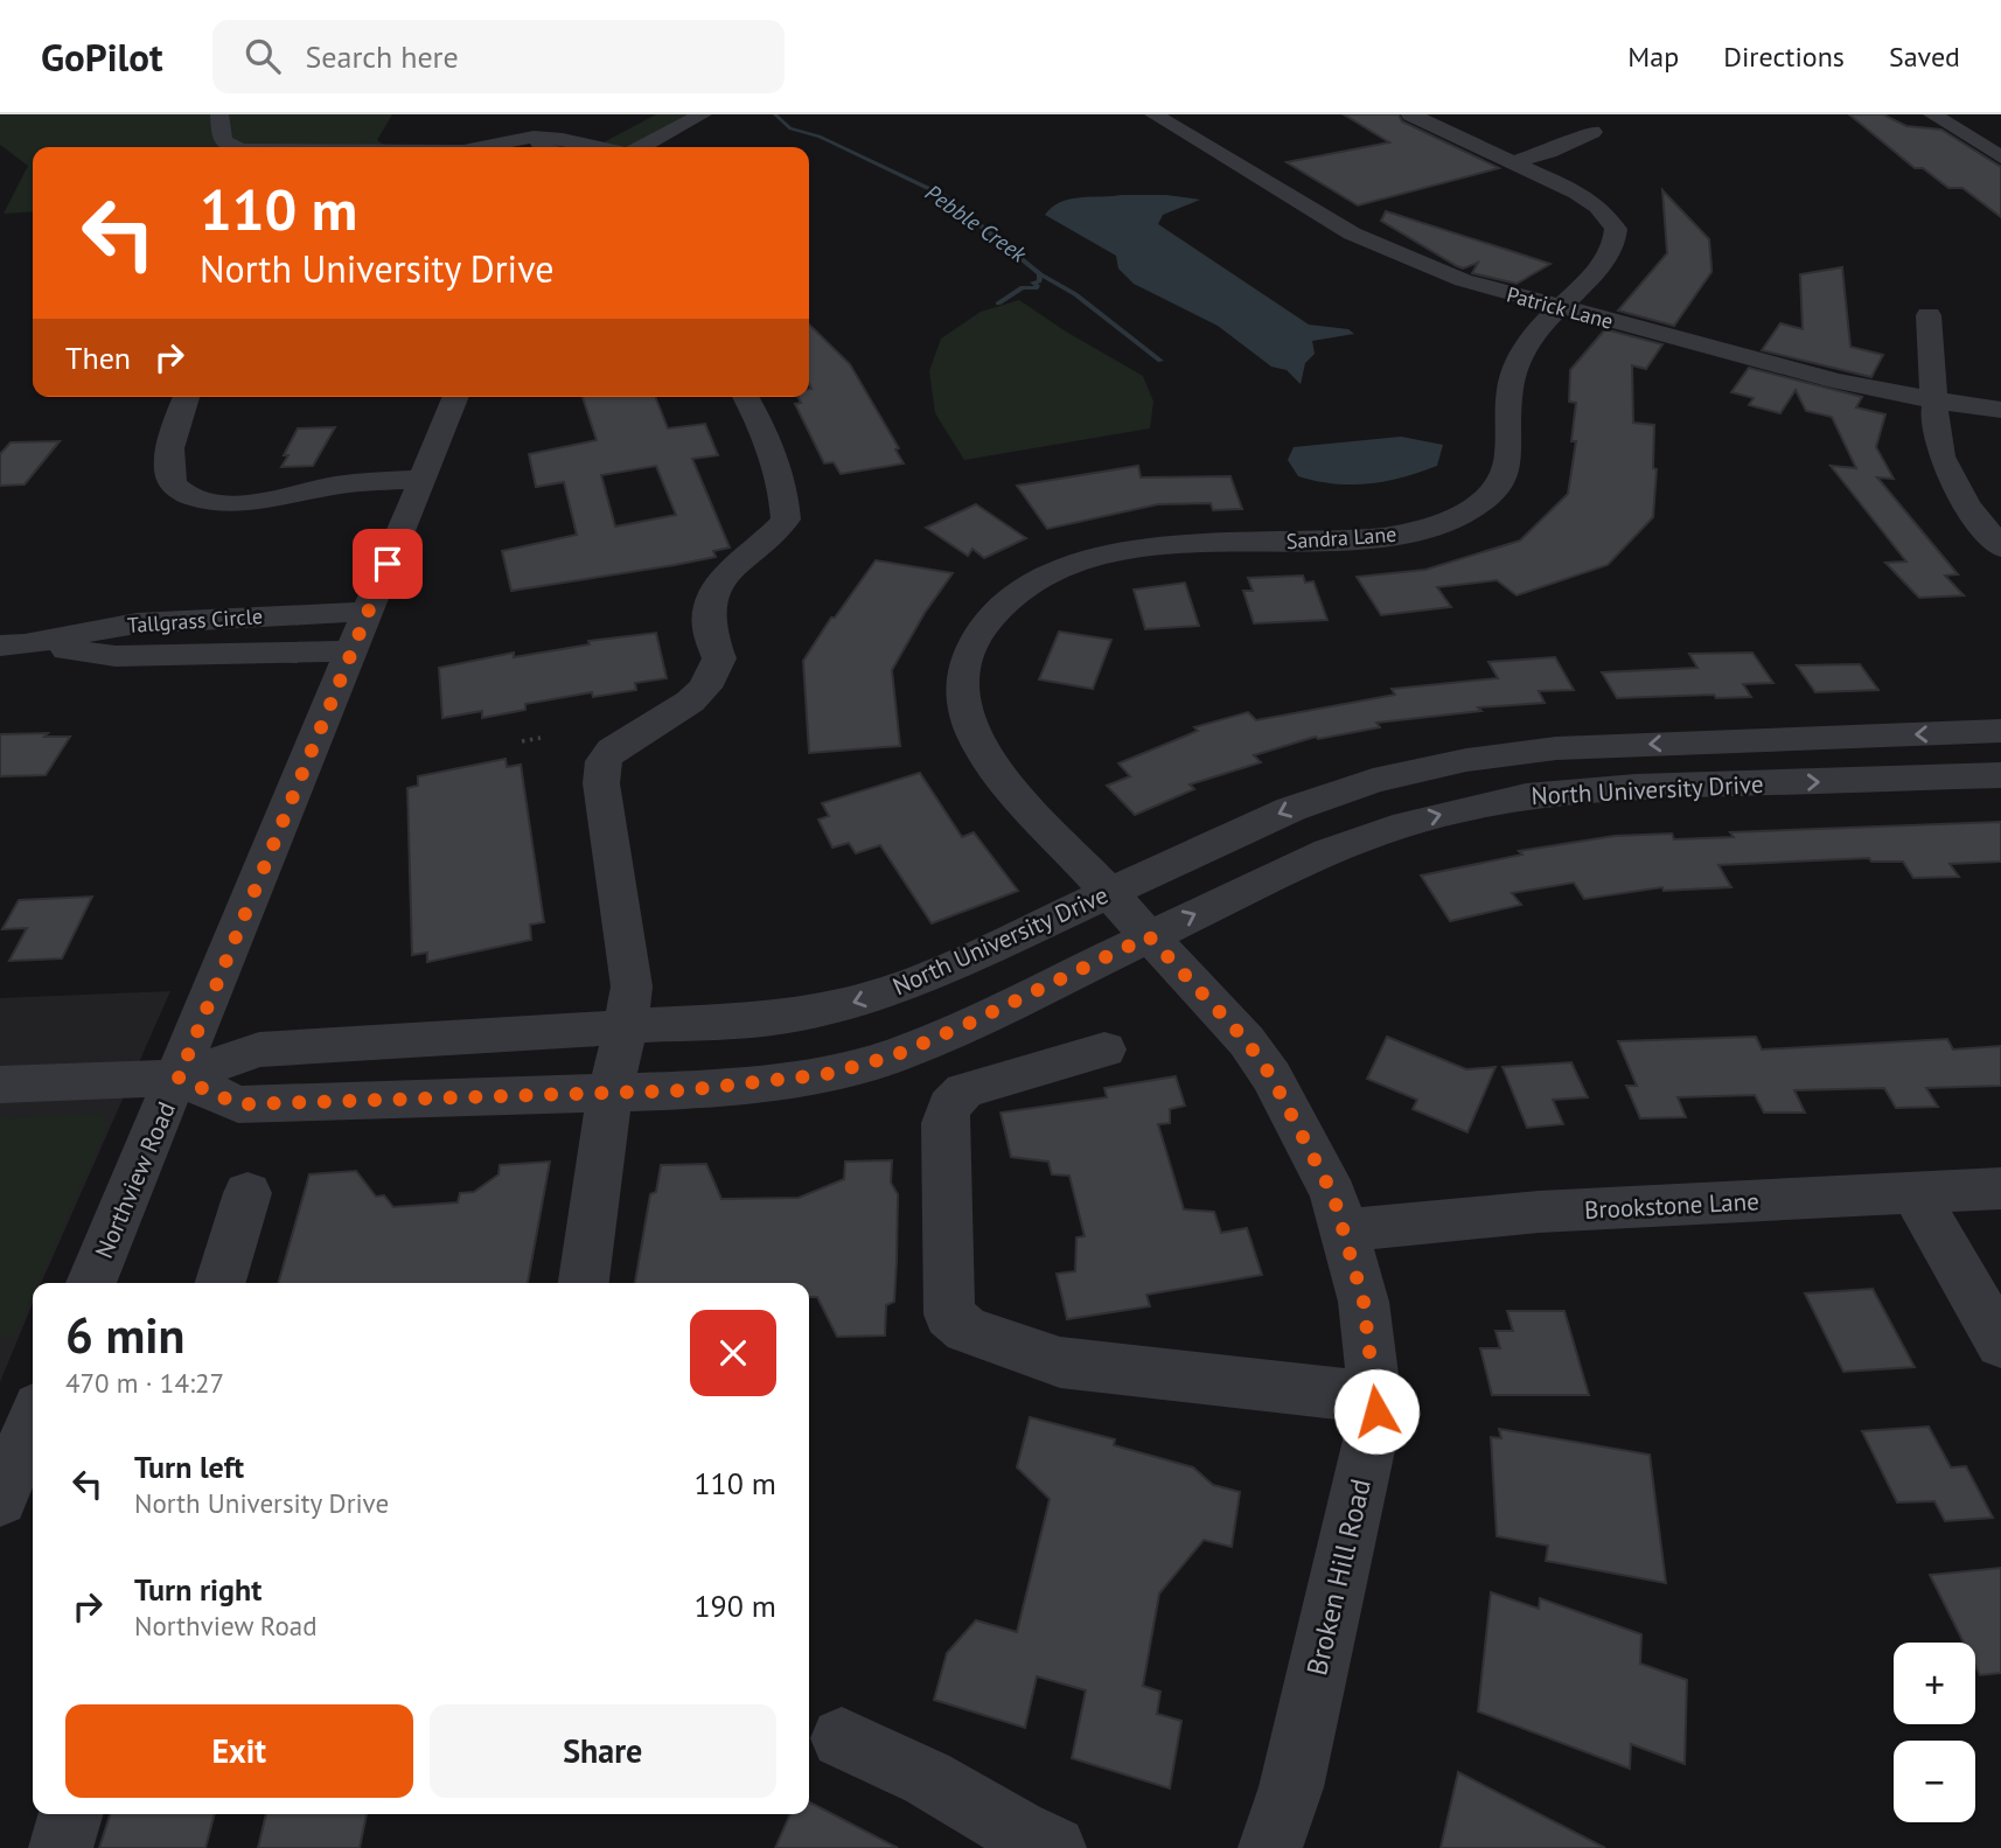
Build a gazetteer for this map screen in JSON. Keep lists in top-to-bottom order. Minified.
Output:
{"streets":{"street":["Patrick Lane","Sandra Lane","Tallgrass Circle","North University Drive","Northview Road","Brookstone Lane","Broken Hill Road"]},"crossings":[["Patrick Lane","Sandra Lane"],["Sandra Lane","North University Drive"],["Sandra Lane","Broken Hill Road"],["Tallgrass Circle","Northview Road"],["North University Drive","Northview Road"],["North University Drive","Broken Hill Road"],["Brookstone Lane","Broken Hill Road"]],"water":["Pebble Creek"],"page":{"header":"GoPilot","search":"Search here","nav":["Map","Directions","Saved"],"turn":["110 m","North University Drive"],"then":"Then","heading":["6 min","470 m · 14:27"],"list":[{"name":"Turn left","note":"North University Drive","value":"110 m"},{"name":"Turn right","note":"Northview Road","value":"190 m"}],"map_buttons":["+","−"],"buttons":["Exit","Share"]}}
